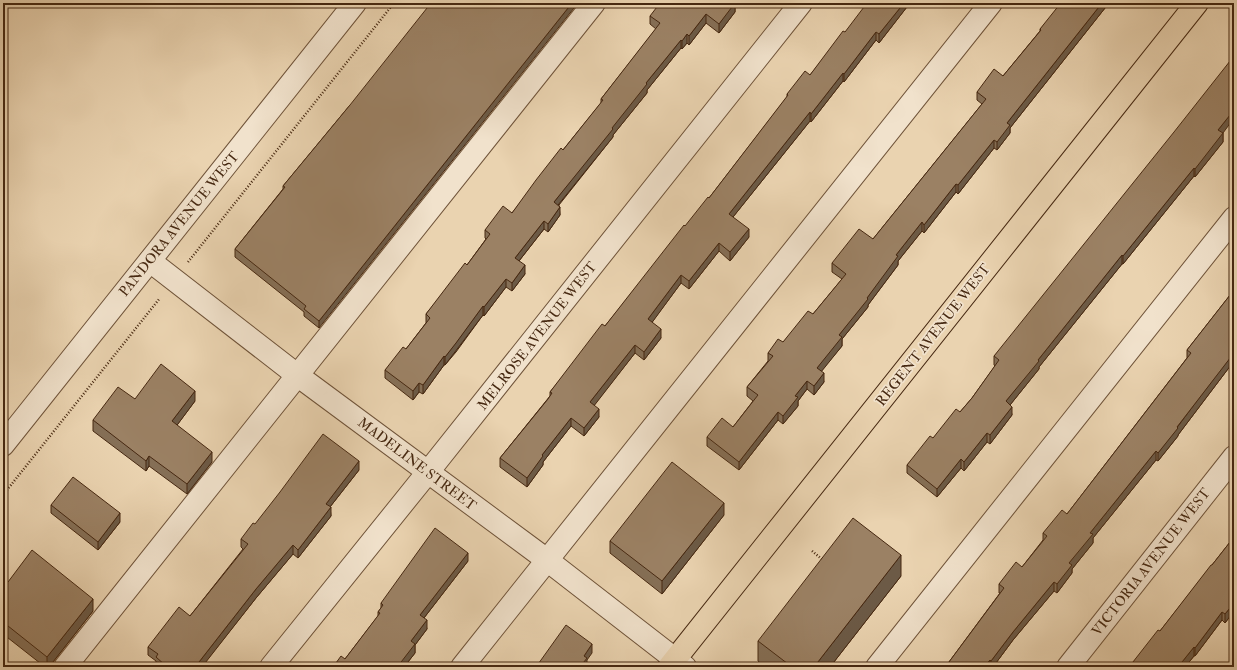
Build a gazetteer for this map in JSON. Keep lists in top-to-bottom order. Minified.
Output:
{"streets":{"main road":["REGENT AVENUE WEST"],"street":["PANDORA AVENUE WEST","MELROSE AVENUE WEST","MADELINE STREET","VICTORIA AVENUE WEST"]},"crossings":[["PANDORA AVENUE WEST","MADELINE STREET"],["REGENT AVENUE WEST","MADELINE STREET"],["MELROSE AVENUE WEST","MADELINE STREET"]]}
